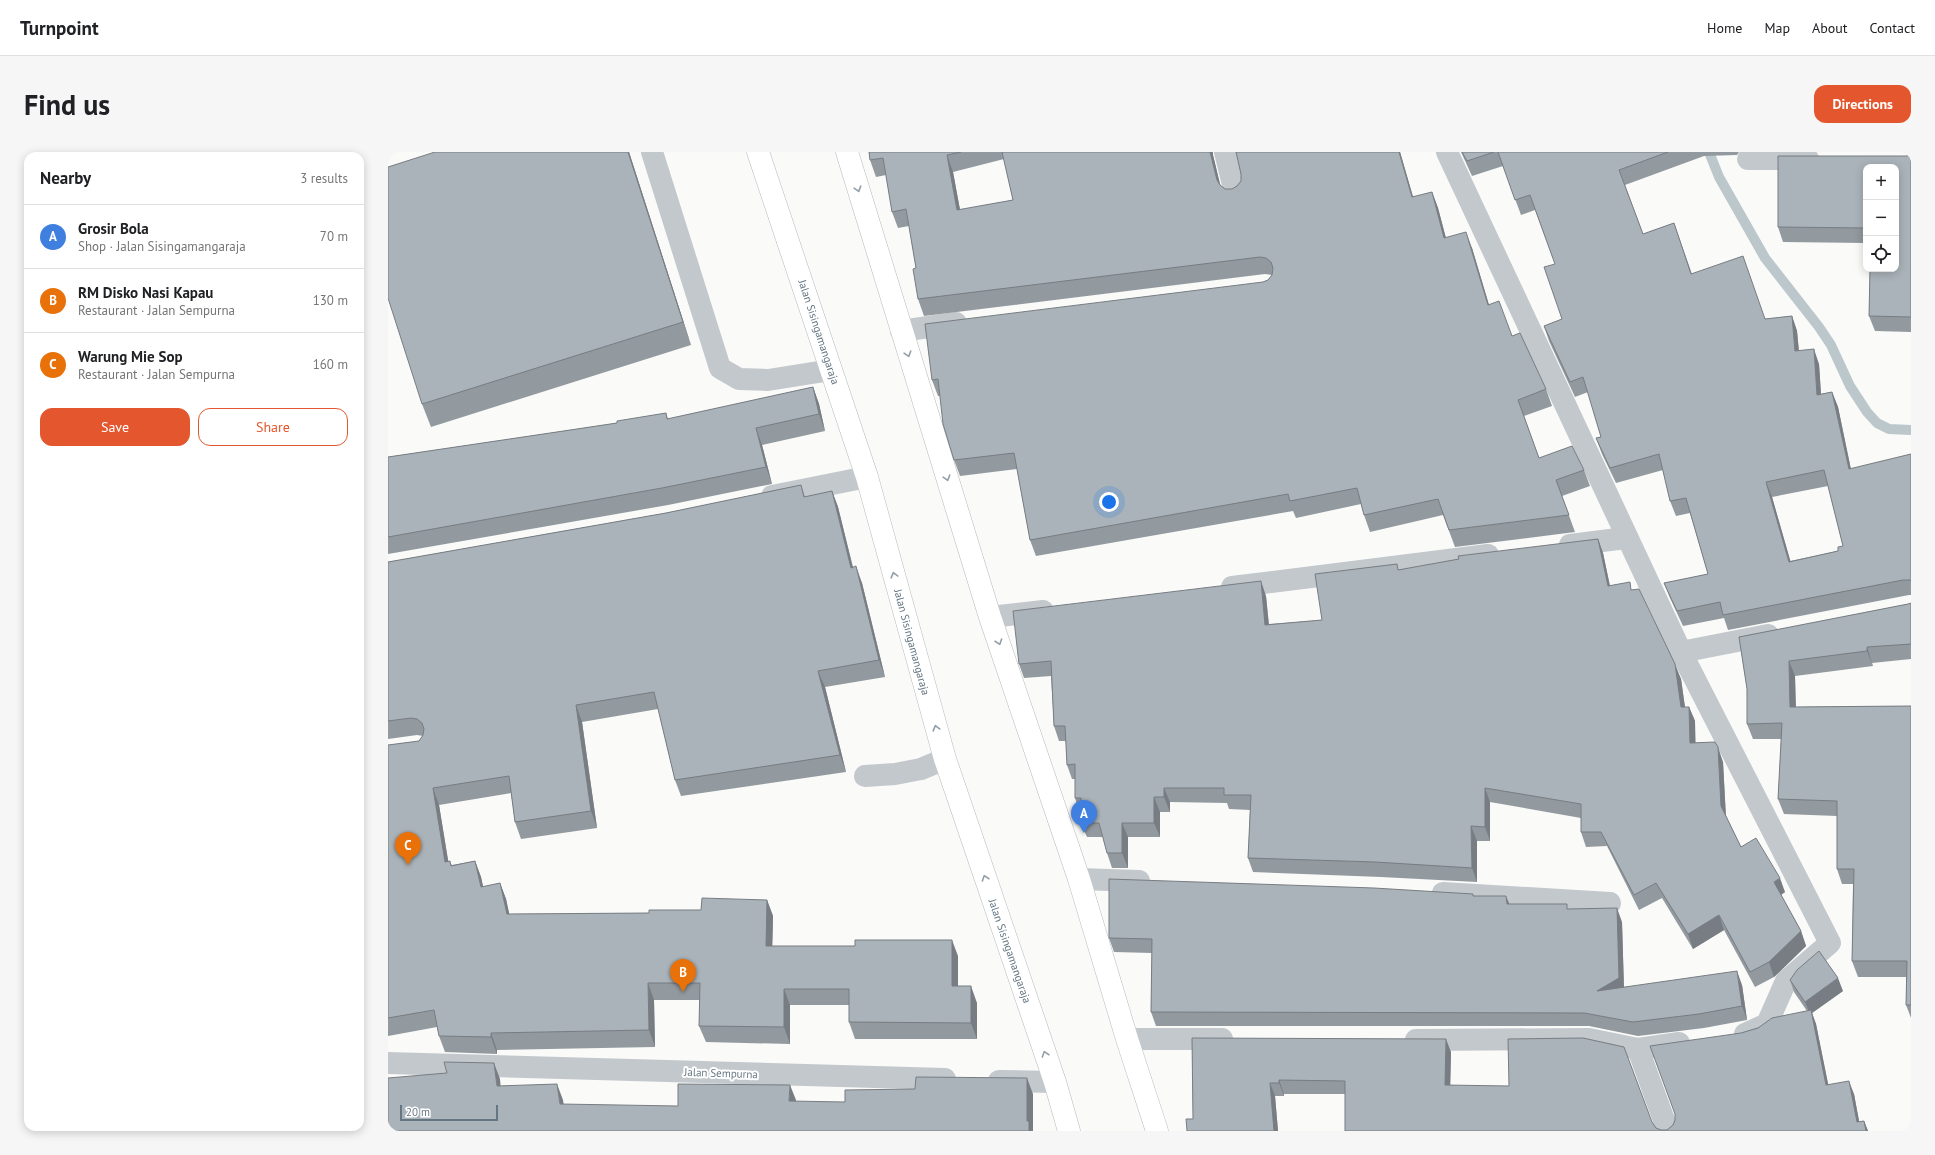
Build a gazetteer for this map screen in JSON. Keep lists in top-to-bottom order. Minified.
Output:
{"streets":{"main road":["Jalan Sisingamangaraja"],"street":["Jalan Sempurna"]},"crossings":[["Jalan Sisingamangaraja","Jalan Sempurna"]],"scale_bar":"20 m","page":{"header":"Turnpoint","nav":["Home","Map","About","Contact"],"buttons":["Directions",["Save","Share"]],"title":"Find us","heading":["Nearby","3 results"],"map_buttons":["+","−"],"list":[{"mark":"A","name":"Grosir Bola","note":"Shop · Jalan Sisingamangaraja","value":"70 m"},{"mark":"B","name":"RM Disko Nasi Kapau","note":"Restaurant · Jalan Sempurna","value":"130 m"},{"mark":"C","name":"Warung Mie Sop","note":"Restaurant · Jalan Sempurna","value":"160 m"}],"pins":["A","C","B"],"scale":"20 m"}}
